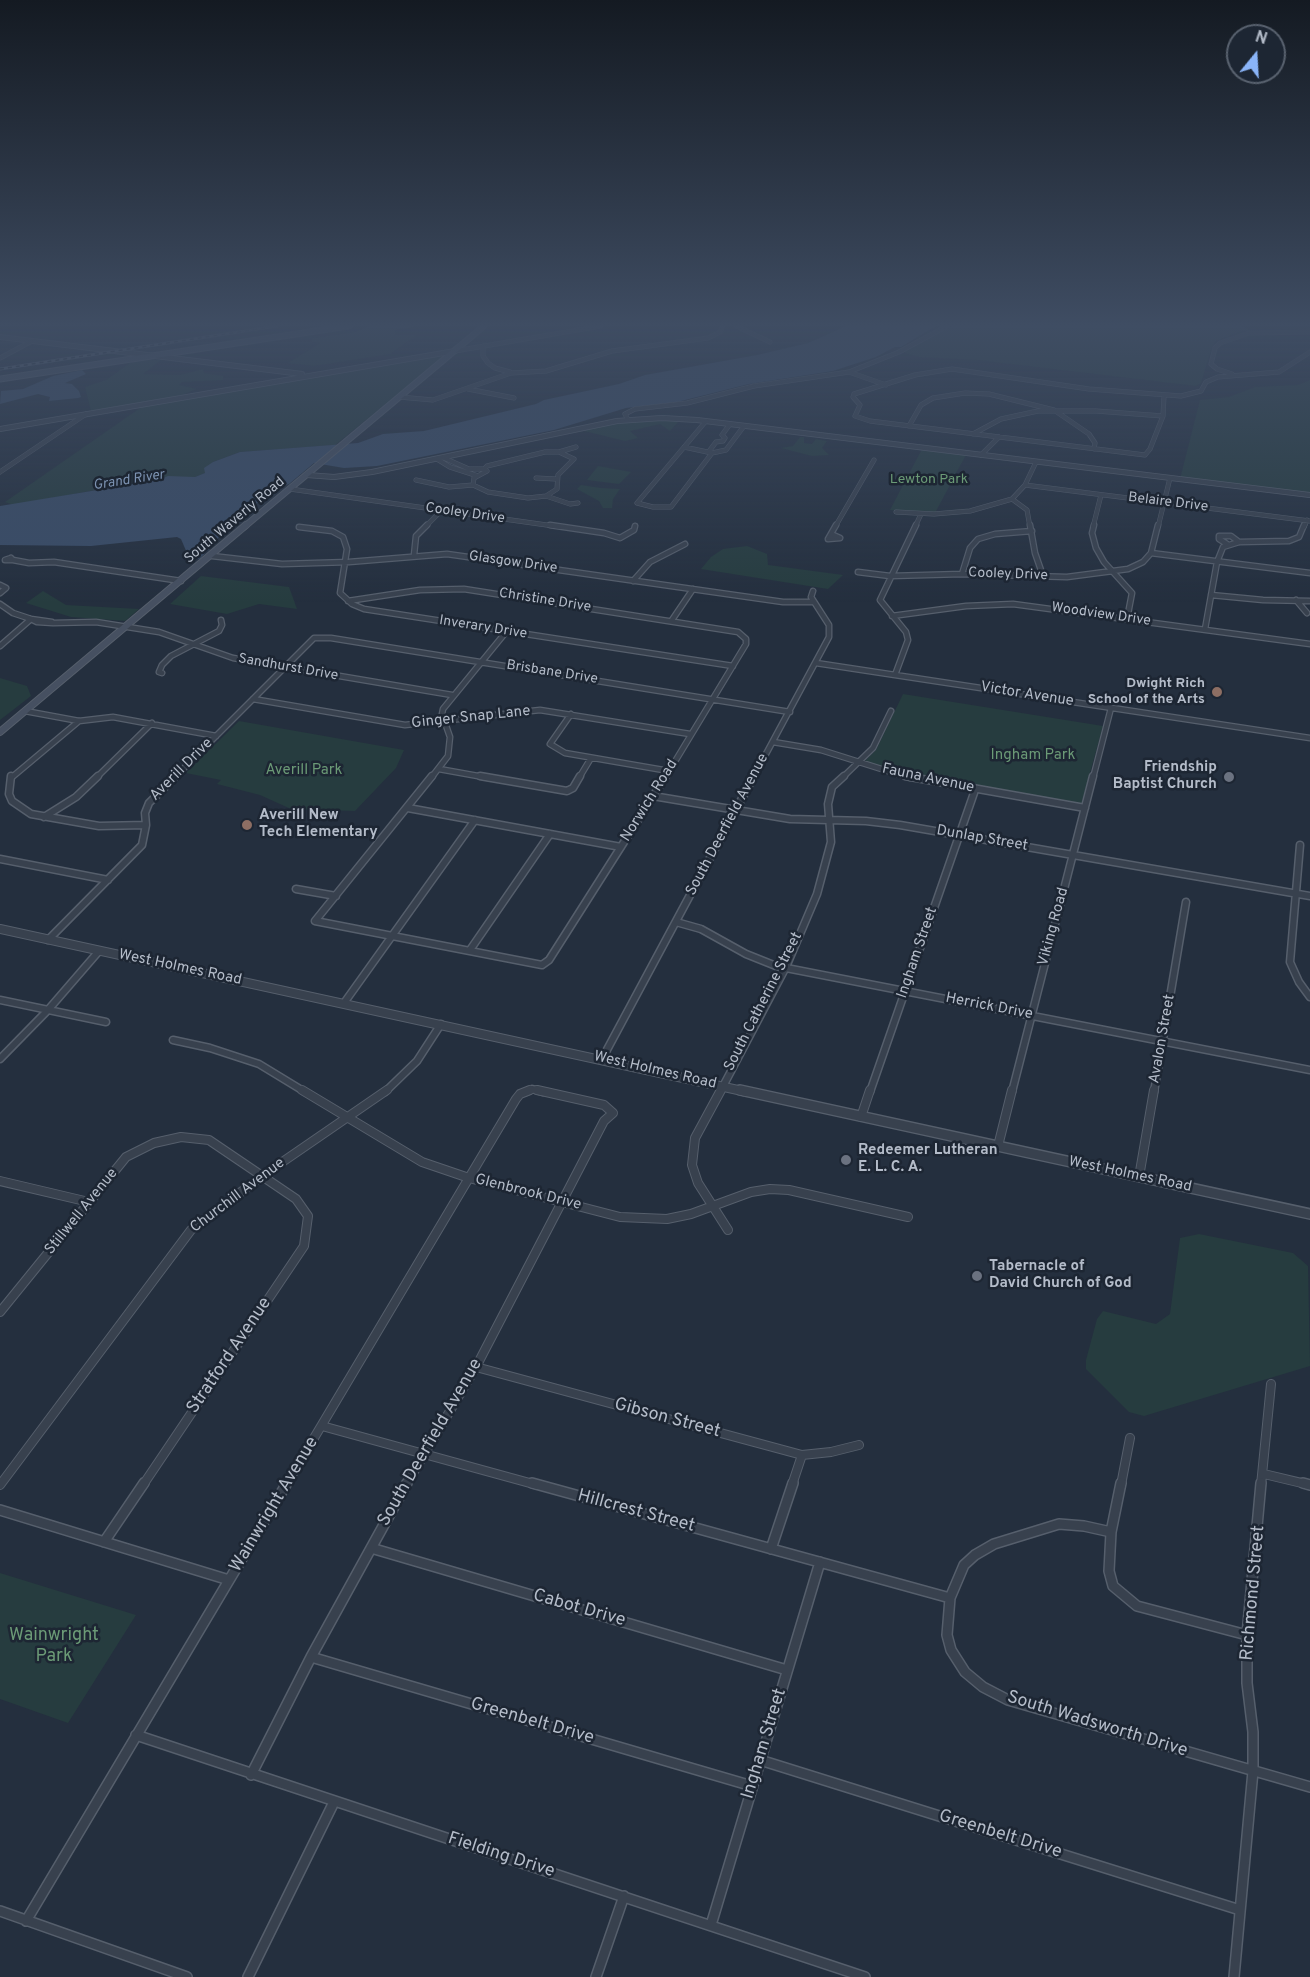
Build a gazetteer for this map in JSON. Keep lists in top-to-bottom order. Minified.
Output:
{"streets":{"main road":["South Waverly Road"],"street":["Belaire Drive","Cooley Drive","Glasgow Drive","Christine Drive","Woodview Drive","Inverary Drive","Sandhurst Drive","Brisbane Drive","Victor Avenue","Ginger Snap Lane","Averill Drive","Fauna Avenue","Norwich Road","South Deerfield Avenue","Dunlap Street","Viking Road","Ingham Street","West Holmes Road","South Catherine Street","Herrick Drive","Avalon Street","Glenbrook Drive","Churchill Avenue","Stillwell Avenue","Stratford Avenue","Gibson Street","Wainwright Avenue","Hillcrest Street","Richmond Street","Cabot Drive","Greenbelt Drive","South Wadsworth Drive","Fielding Drive"]},"crossings":[["Cooley Drive","South Waverly Road"],["South Waverly Road","Glasgow Drive"],["South Waverly Road","Sandhurst Drive"],["Glasgow Drive","South Deerfield Avenue"],["Christine Drive","Inverary Drive"],["Christine Drive","Norwich Road"],["Inverary Drive","Norwich Road"],["Sandhurst Drive","Averill Drive"],["Brisbane Drive","Averill Drive"],["Brisbane Drive","Norwich Road"],["Brisbane Drive","South Deerfield Avenue"],["Victor Avenue","South Deerfield Avenue"],["Victor Avenue","Viking Road"],["Ginger Snap Lane","Averill Drive"],["Ginger Snap Lane","Norwich Road"],["Averill Drive","West Holmes Road"],["Fauna Avenue","South Deerfield Avenue"],["Fauna Avenue","Viking Road"],["Fauna Avenue","Ingham Street"],["Fauna Avenue","South Catherine Street"],["Norwich Road","Dunlap Street"],["South Deerfield Avenue","Dunlap Street"],["South Deerfield Avenue","West Holmes Road"],["South Deerfield Avenue","Herrick Drive"],["South Deerfield Avenue","Glenbrook Drive"],["South Deerfield Avenue","Gibson Street"],["South Deerfield Avenue","Wainwright Avenue"],["South Deerfield Avenue","Hillcrest Street"],["South Deerfield Avenue","Cabot Drive"],["South Deerfield Avenue","Greenbelt Drive"],["South Deerfield Avenue","Fielding Drive"],["Dunlap Street","Viking Road"],["Dunlap Street","Ingham Street"],["Dunlap Street","South Catherine Street"],["Viking Road","West Holmes Road"],["Viking Road","Herrick Drive"],["Ingham Street","West Holmes Road"],["Ingham Street","Herrick Drive"],["Ingham Street","Hillcrest Street"],["Ingham Street","Cabot Drive"],["Ingham Street","Greenbelt Drive"],["Ingham Street","Fielding Drive"],["West Holmes Road","South Catherine Street"],["West Holmes Road","Avalon Street"],["West Holmes Road","Churchill Avenue"],["South Catherine Street","Herrick Drive"],["South Catherine Street","Glenbrook Drive"],["Herrick Drive","Avalon Street"],["Glenbrook Drive","Churchill Avenue"],["Glenbrook Drive","Wainwright Avenue"],["Churchill Avenue","Stratford Avenue"],["Stillwell Avenue","Stratford Avenue"],["Wainwright Avenue","Hillcrest Street"],["Wainwright Avenue","Fielding Drive"],["Hillcrest Street","South Wadsworth Drive"],["Richmond Street","Greenbelt Drive"],["Richmond Street","South Wadsworth Drive"]],"water":["Grand River"],"parks":["Lewton Park","Ingham Park","Averill Park","Wainwright Park"],"places":["Dwight Rich School of the Arts","Friendship Baptist Church","Averill New Tech Elementary","Redeemer Lutheran E. L. C. A.","Tabernacle of David Church of God"],"north":"top"}
